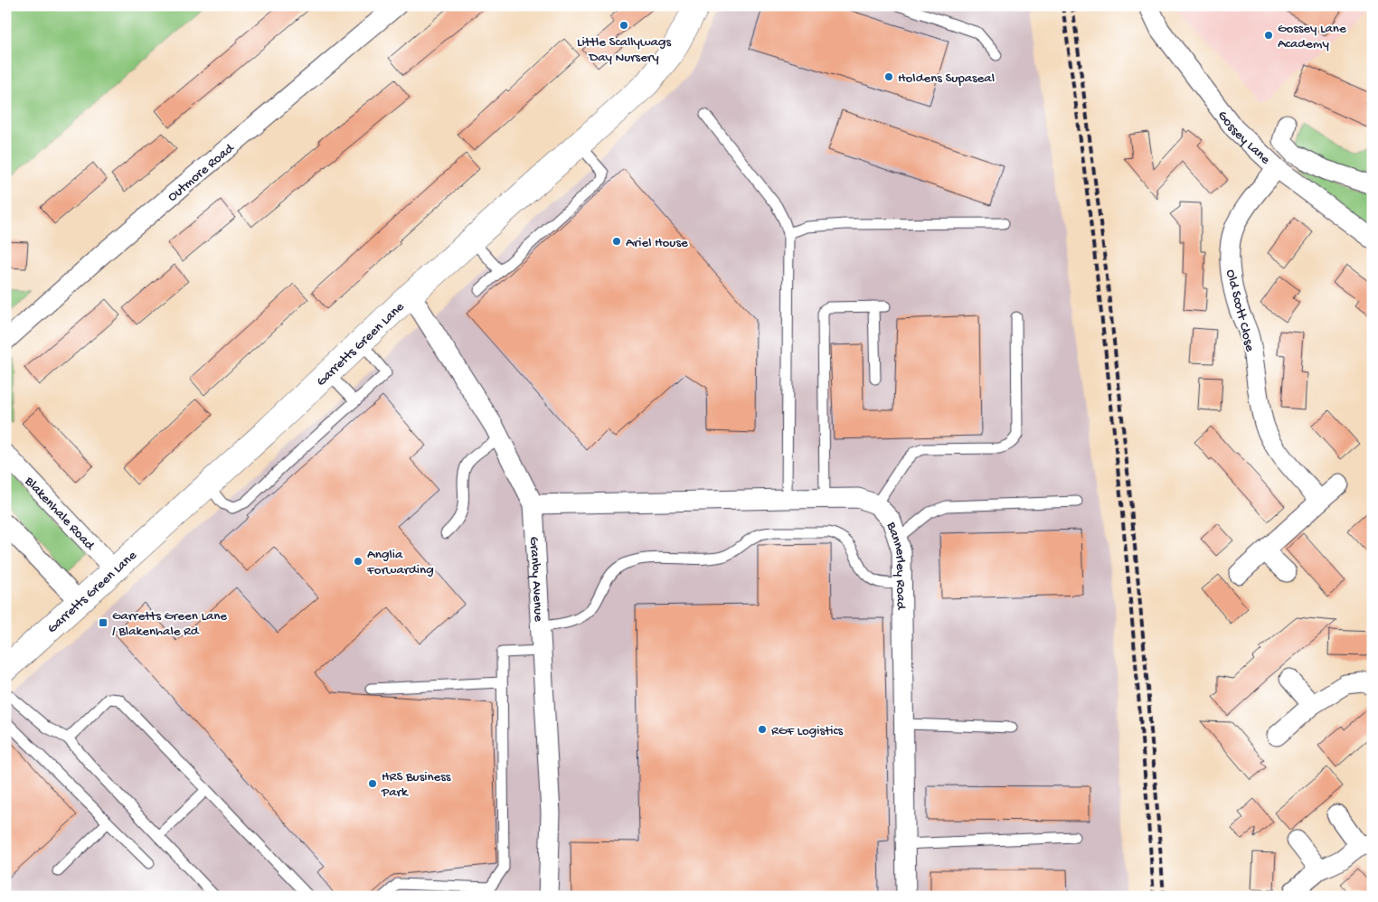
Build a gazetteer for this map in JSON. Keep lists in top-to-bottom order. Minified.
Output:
{"streets":{"street":["Gossey Lane","Outmore Road","Old Scott Close","Garretts Green Lane","Blakenhale Road","Bannerley Road","Granby Avenue"]},"crossings":[["Gossey Lane","Old Scott Close"],["Garretts Green Lane","Blakenhale Road"],["Garretts Green Lane","Granby Avenue"],["Bannerley Road","Granby Avenue"]],"places":{"other":["Little Scallywags Day Nursery","Gossey Lane Academy","Holdens Supaseal","Ariel House","Anglia Forwarding","RGF Logistics","HRS Business Park"],"transit":["Garretts Green Lane / Blakenhale Rd"]}}
